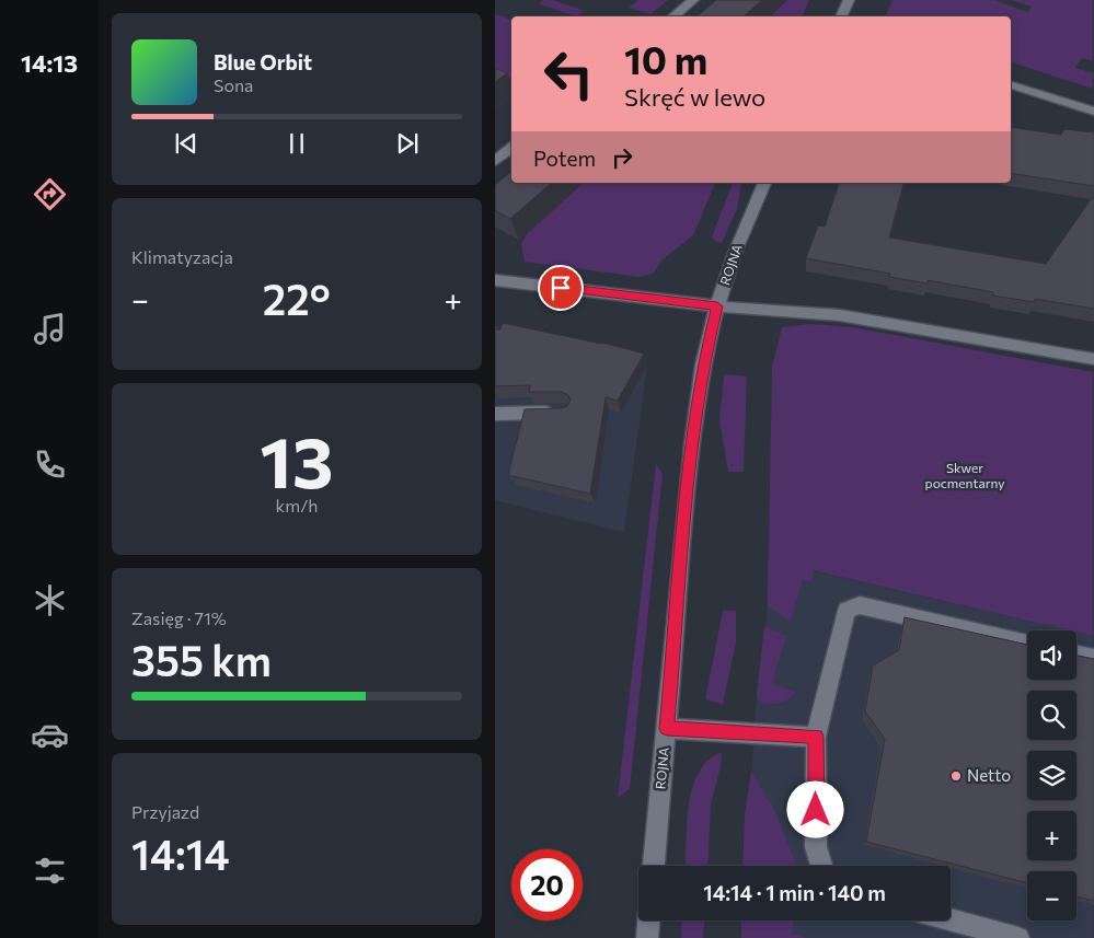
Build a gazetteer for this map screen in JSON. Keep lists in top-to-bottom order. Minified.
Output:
{"streets":{"street":["ROJNA"]},"parks":["Skwer pocmentarny"],"places":["Netto"],"page":{"tabs":"14:13","turn":["10 m","Skręć w lewo"],"song":["Blue Orbit","Sona"],"then":"Potem","tile":["Klimatyzacja",["13","km/h"],["Zasięg · 71%","355 km"],["Przyjazd","14:14"]],"heat":["−","22°","+"],"map_buttons":["+","−"],"limit":"20","trip":"14:14 · 1 min · 140 m"}}
